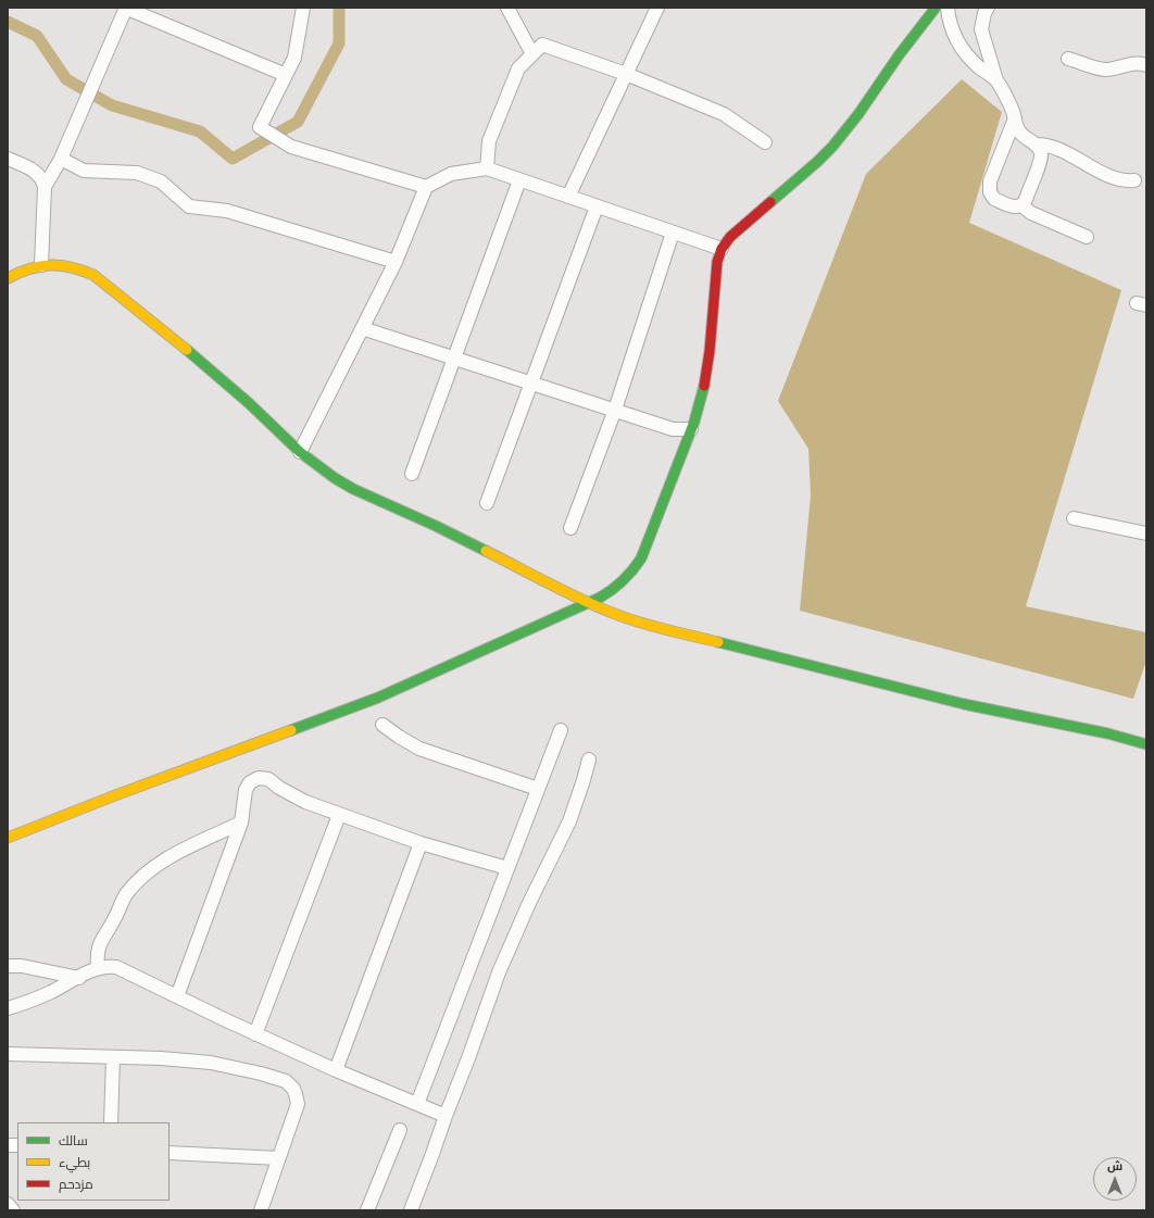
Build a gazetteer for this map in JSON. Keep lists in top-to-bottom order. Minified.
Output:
{"legend":["سالك","بطيء","مزدحم"],"north":"top"}
